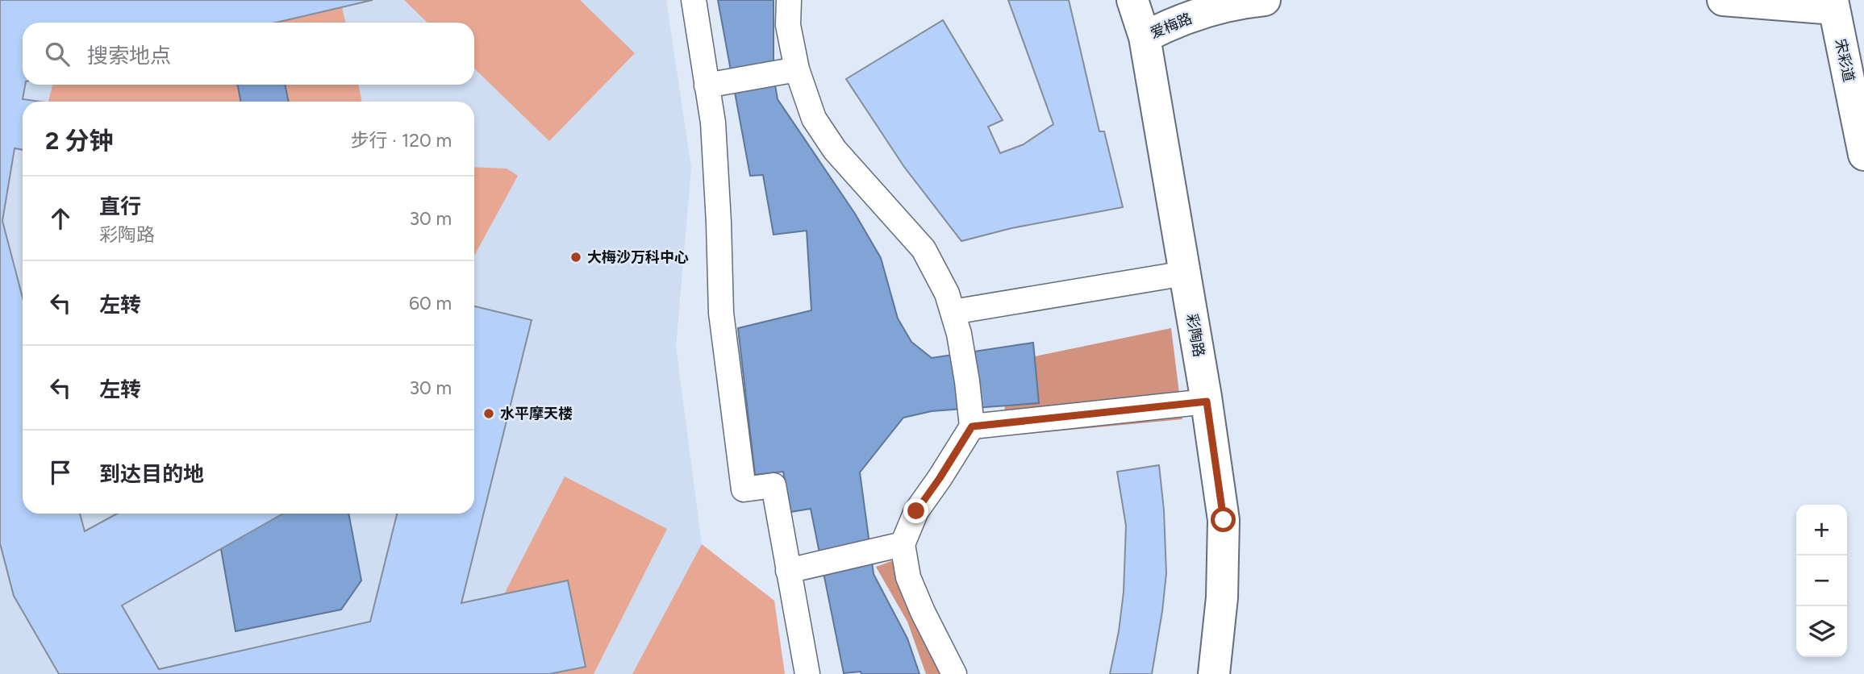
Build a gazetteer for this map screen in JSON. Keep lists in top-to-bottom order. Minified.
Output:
{"streets":{"street":["爱梅路","宋彩道","彩陶路"]},"crossings":[["爱梅路","彩陶路"]],"places":["大梅沙万科中心","水平摩天楼"],"page":{"search":"搜索地点","heading":["2 分钟","步行 · 120 m"],"list":[["直行","彩陶路","30 m"],["左转","60 m"],["左转","30 m"],"到达目的地"],"map_buttons":["+","−"]}}
